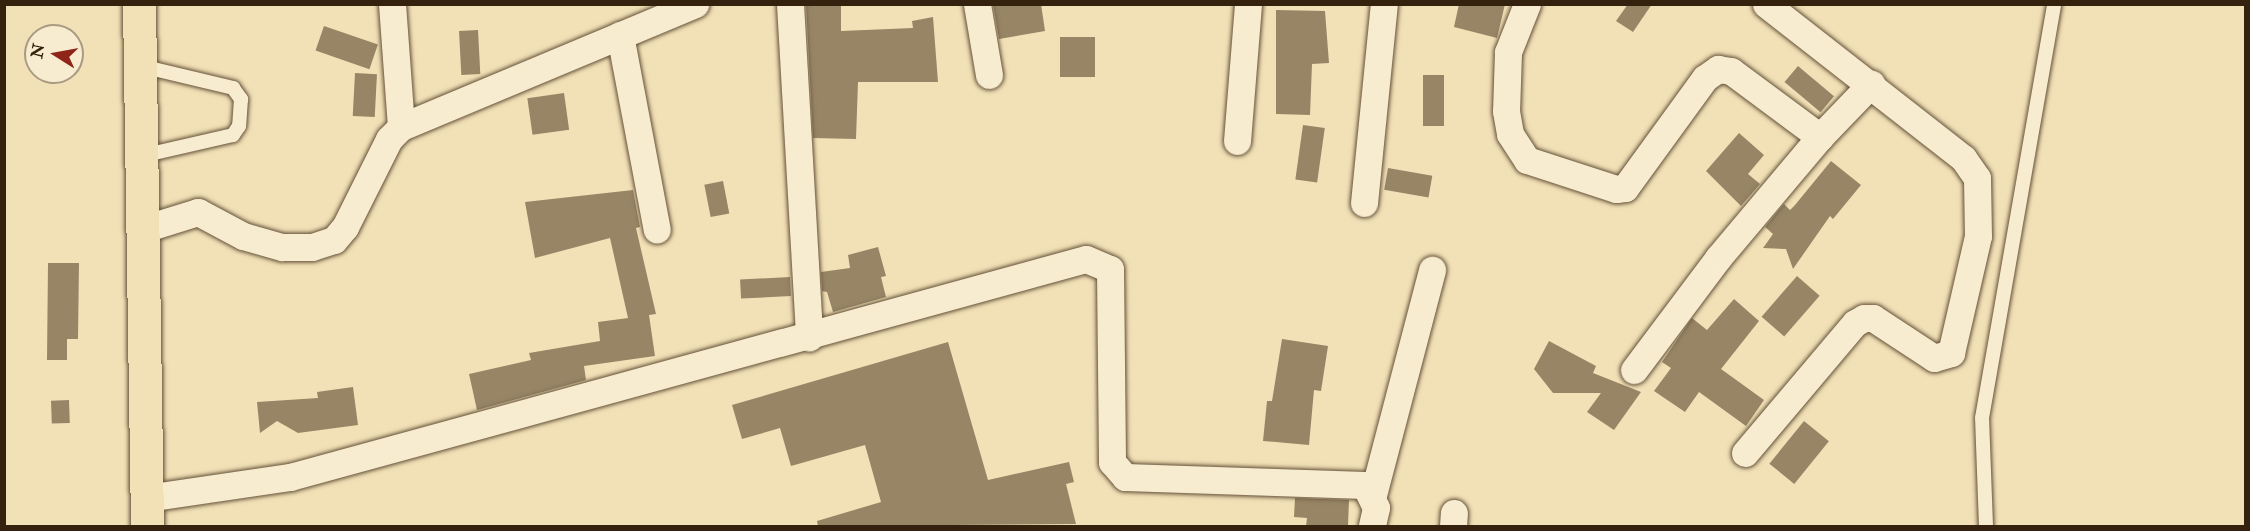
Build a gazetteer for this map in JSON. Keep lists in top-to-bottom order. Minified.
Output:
{"north":"left"}
